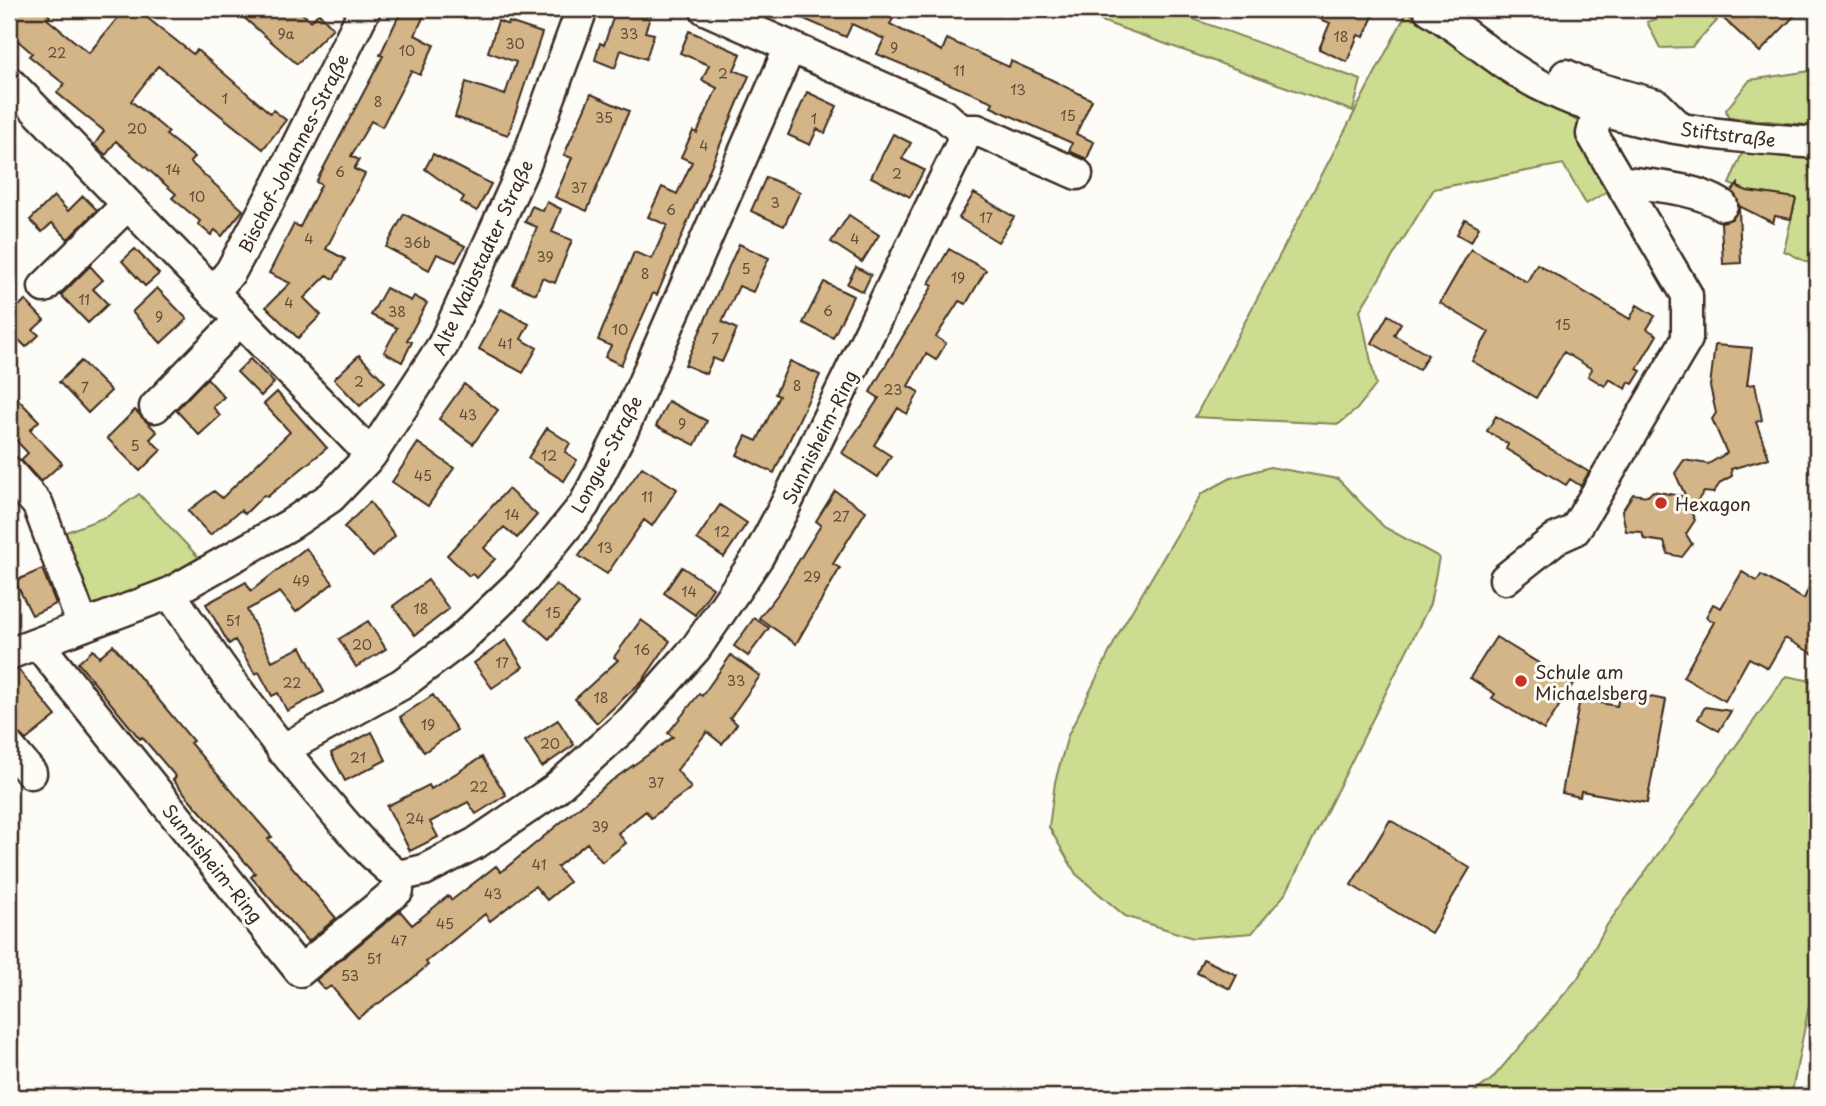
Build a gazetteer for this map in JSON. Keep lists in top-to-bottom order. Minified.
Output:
{"streets":{"street":["Stiftstraße","Bischof-Johannes-Straße","Alte Waibstadter Straße","Sunnisheim-Ring","Longue-Straße"]},"crossings":[["Alte Waibstadter Straße","Sunnisheim-Ring"]],"places":["Hexagon","Schule am Michaelsberg"],"house_numbers":["9a","33","18","30","9","10","22","11","2","13","1","8","15","35","1","20","4","14","6","2","37","10","3","6","17","4","4","36b","39","5","8","19","11","4","6","38","9","15","10","7","41","2","8","7","23","43","9","5","12","45","11","14","27","12","13","29","49","14","18","15","51","20","16","17","33","22","18","19","20","21","37","22","24","39","41","43","45","47","51","53"]}
